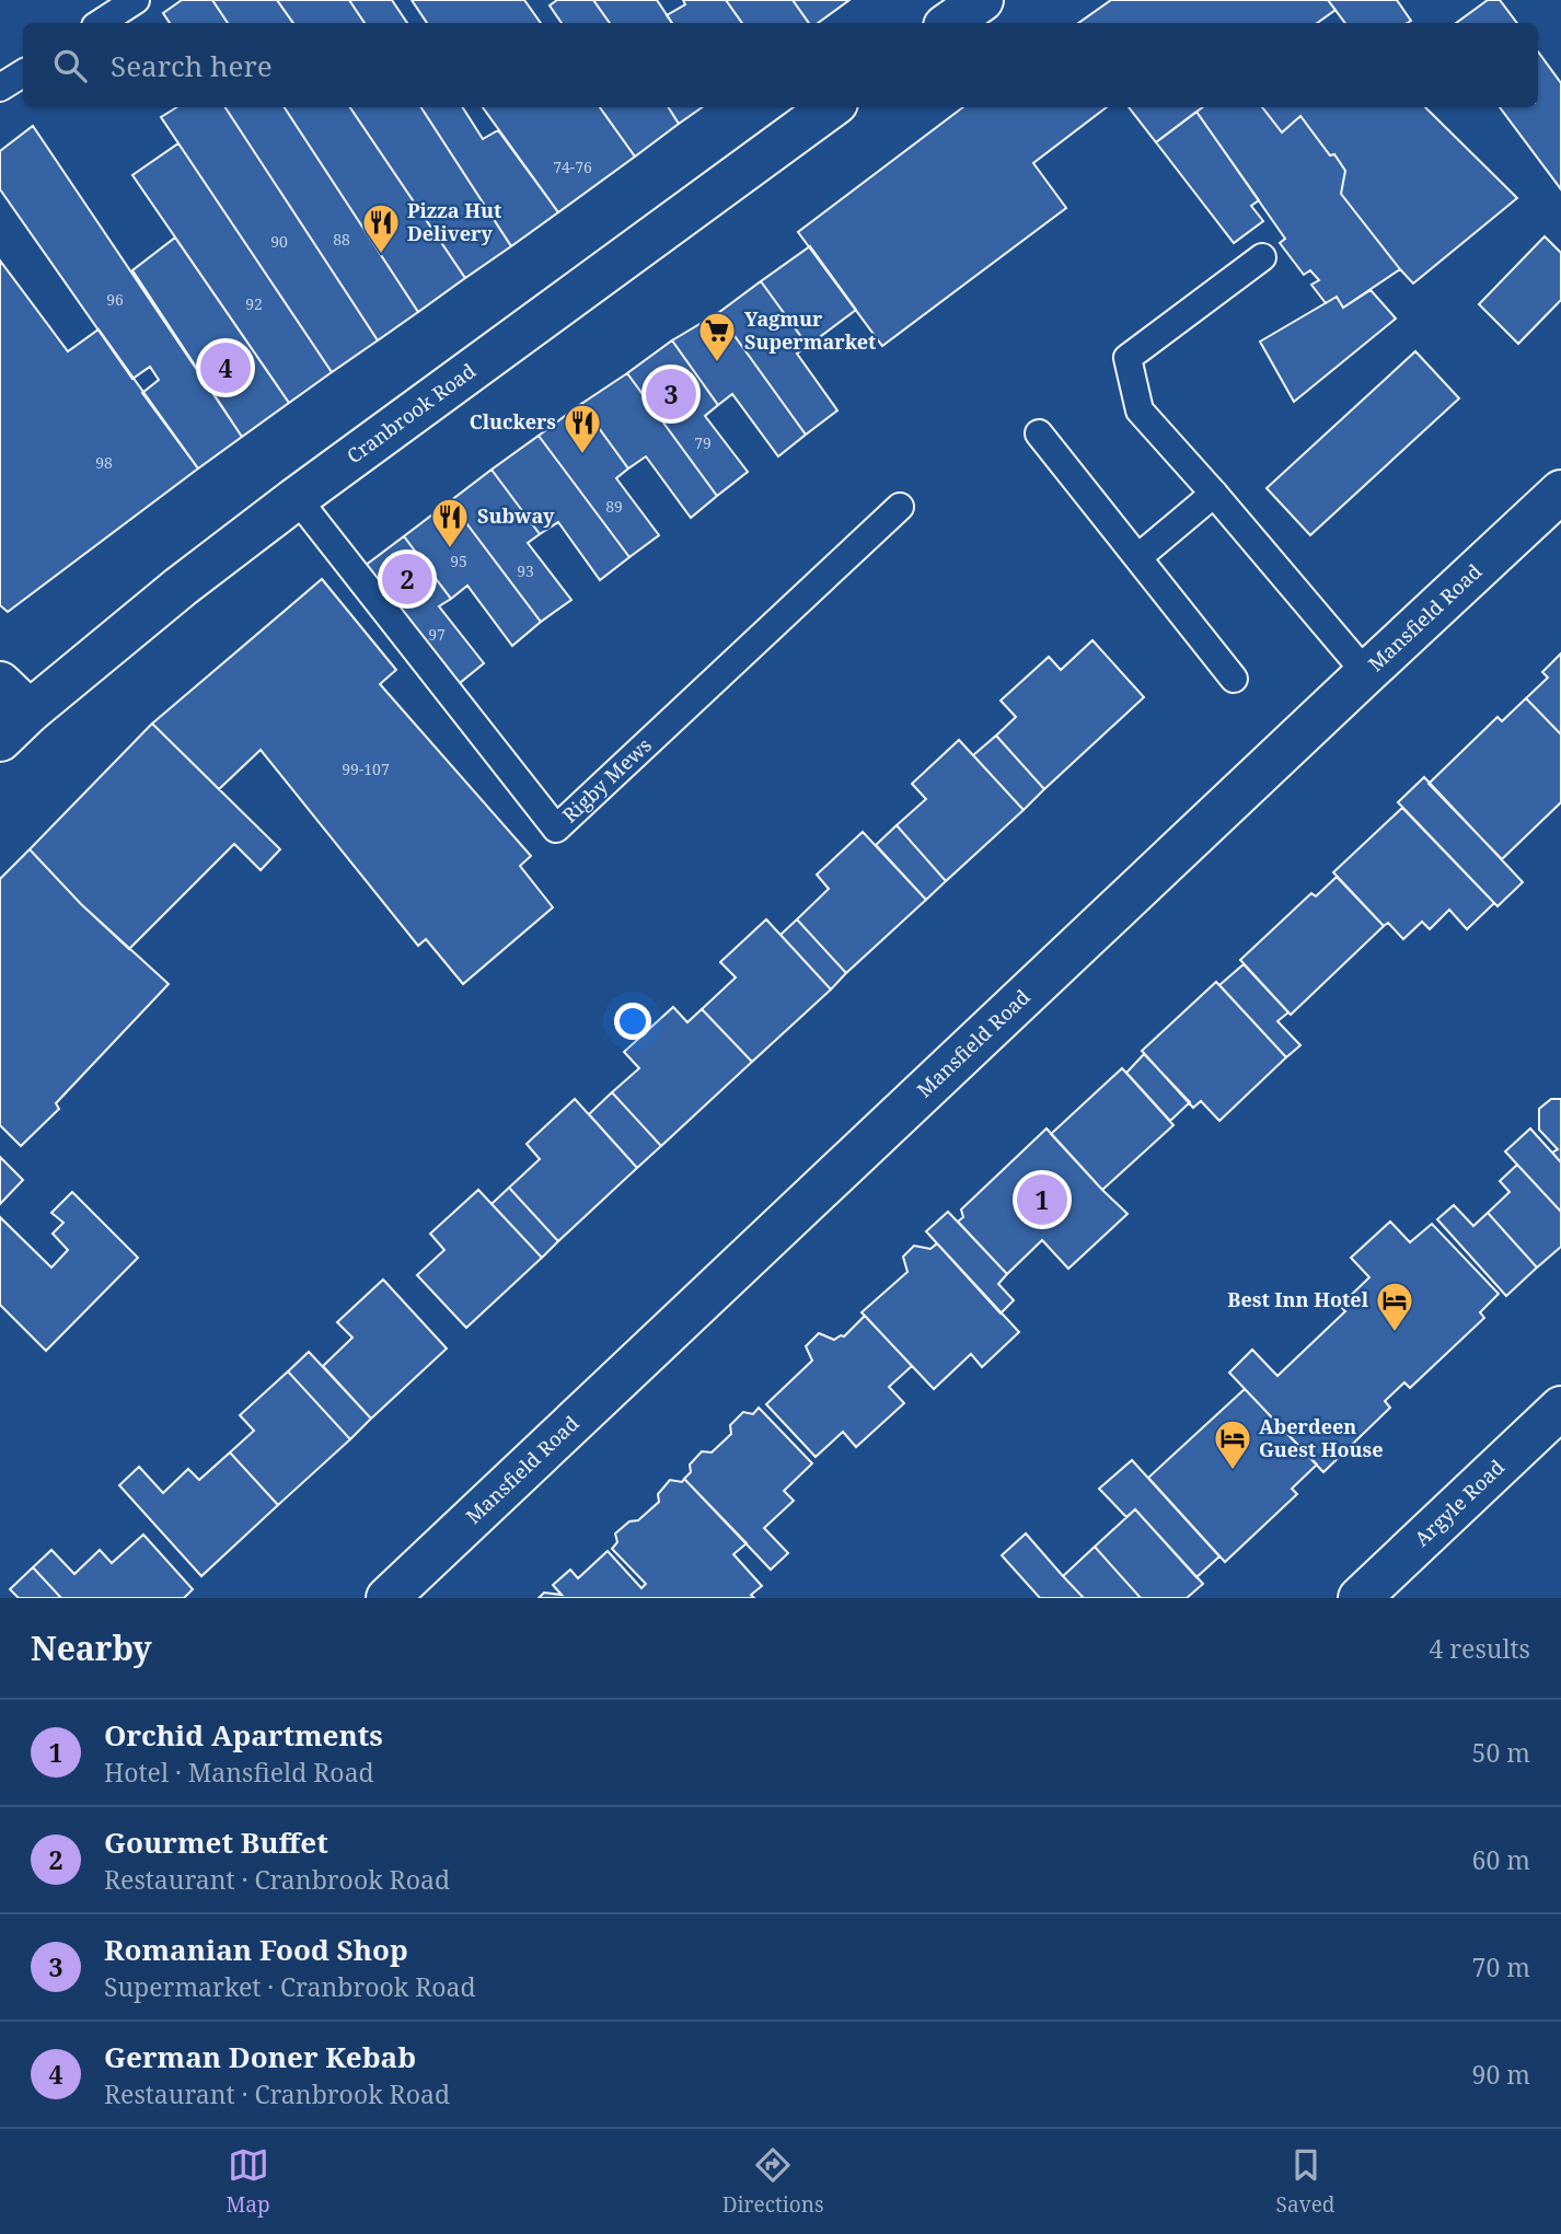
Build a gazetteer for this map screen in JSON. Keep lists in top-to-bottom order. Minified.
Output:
{"streets":{"street":["Cranbrook Road","Mansfield Road","Argyle Road"],"lane":["Rigby Mews"]},"crossings":[["Cranbrook Road","Rigby Mews"]],"places":{"restaurant":["Pizza Hut Delivery","Cluckers","Subway"],"supermarket":["Yagmur Supermarket"],"hotel":["Best Inn Hotel","Aberdeen Guest House"]},"house_numbers":["74-76","88","90","96","92","79","98","89","95","93","97","99-107"],"page":{"search":"Search here","pins":["4","3","2","1"],"heading":["Nearby","4 results"],"list":[{"mark":"1","name":"Orchid Apartments","note":"Hotel · Mansfield Road","value":"50 m"},{"mark":"2","name":"Gourmet Buffet","note":"Restaurant · Cranbrook Road","value":"60 m"},{"mark":"3","name":"Romanian Food Shop","note":"Supermarket · Cranbrook Road","value":"70 m"},{"mark":"4","name":"German Doner Kebab","note":"Restaurant · Cranbrook Road","value":"90 m"}],"nav":["Map","Directions","Saved"]}}
